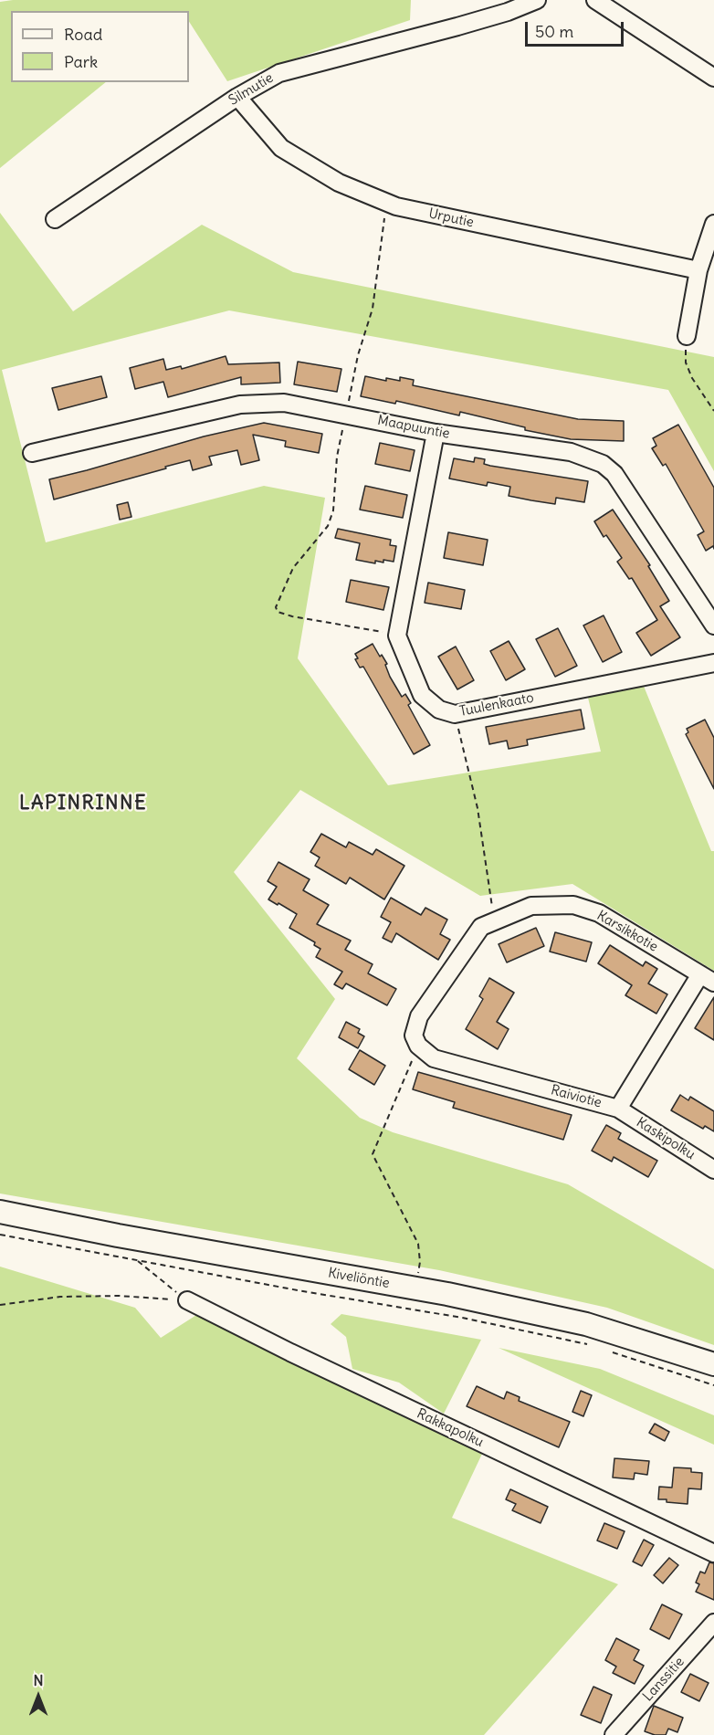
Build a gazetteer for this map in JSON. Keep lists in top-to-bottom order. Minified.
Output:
{"streets":{"street":["Silmutie","Urputie","Maapuuntie","Tuulenkaato","Karsikkotie","Raiviotie","Kaskipolku","Kiveliöntie","Rakkapolku","Lanssitie"]},"crossings":[["Silmutie","Urputie"],["Karsikkotie","Raiviotie"],["Raiviotie","Kaskipolku"]],"districts":["LAPINRINNE"],"legend":["Road","Park"],"scale_bar":"50 m","north":"top"}
